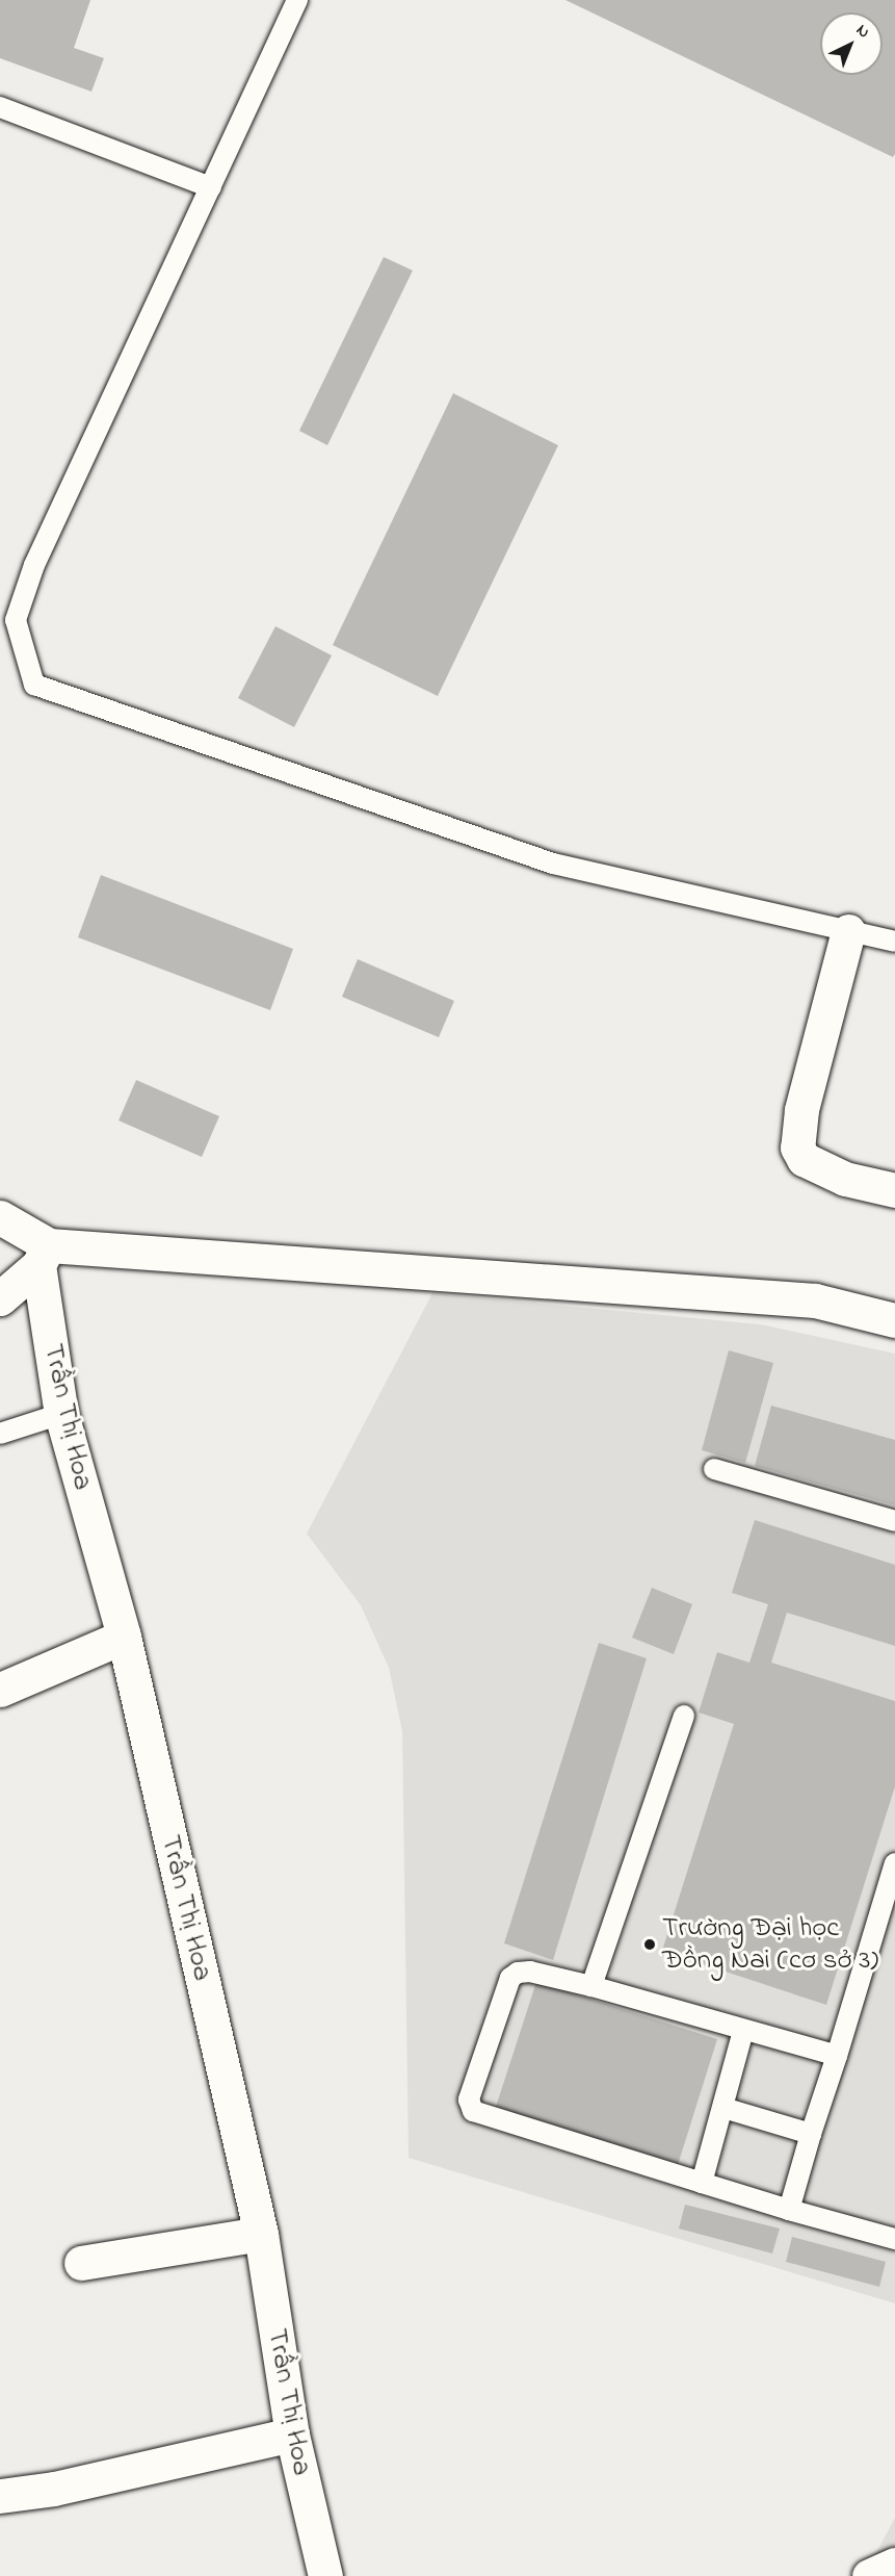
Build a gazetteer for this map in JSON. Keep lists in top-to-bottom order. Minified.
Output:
{"streets":{"street":["Trần Thị Hoa"]},"places":["Trường Đại học Đồng Nai (cơ sở 3)"],"north":"top right"}
